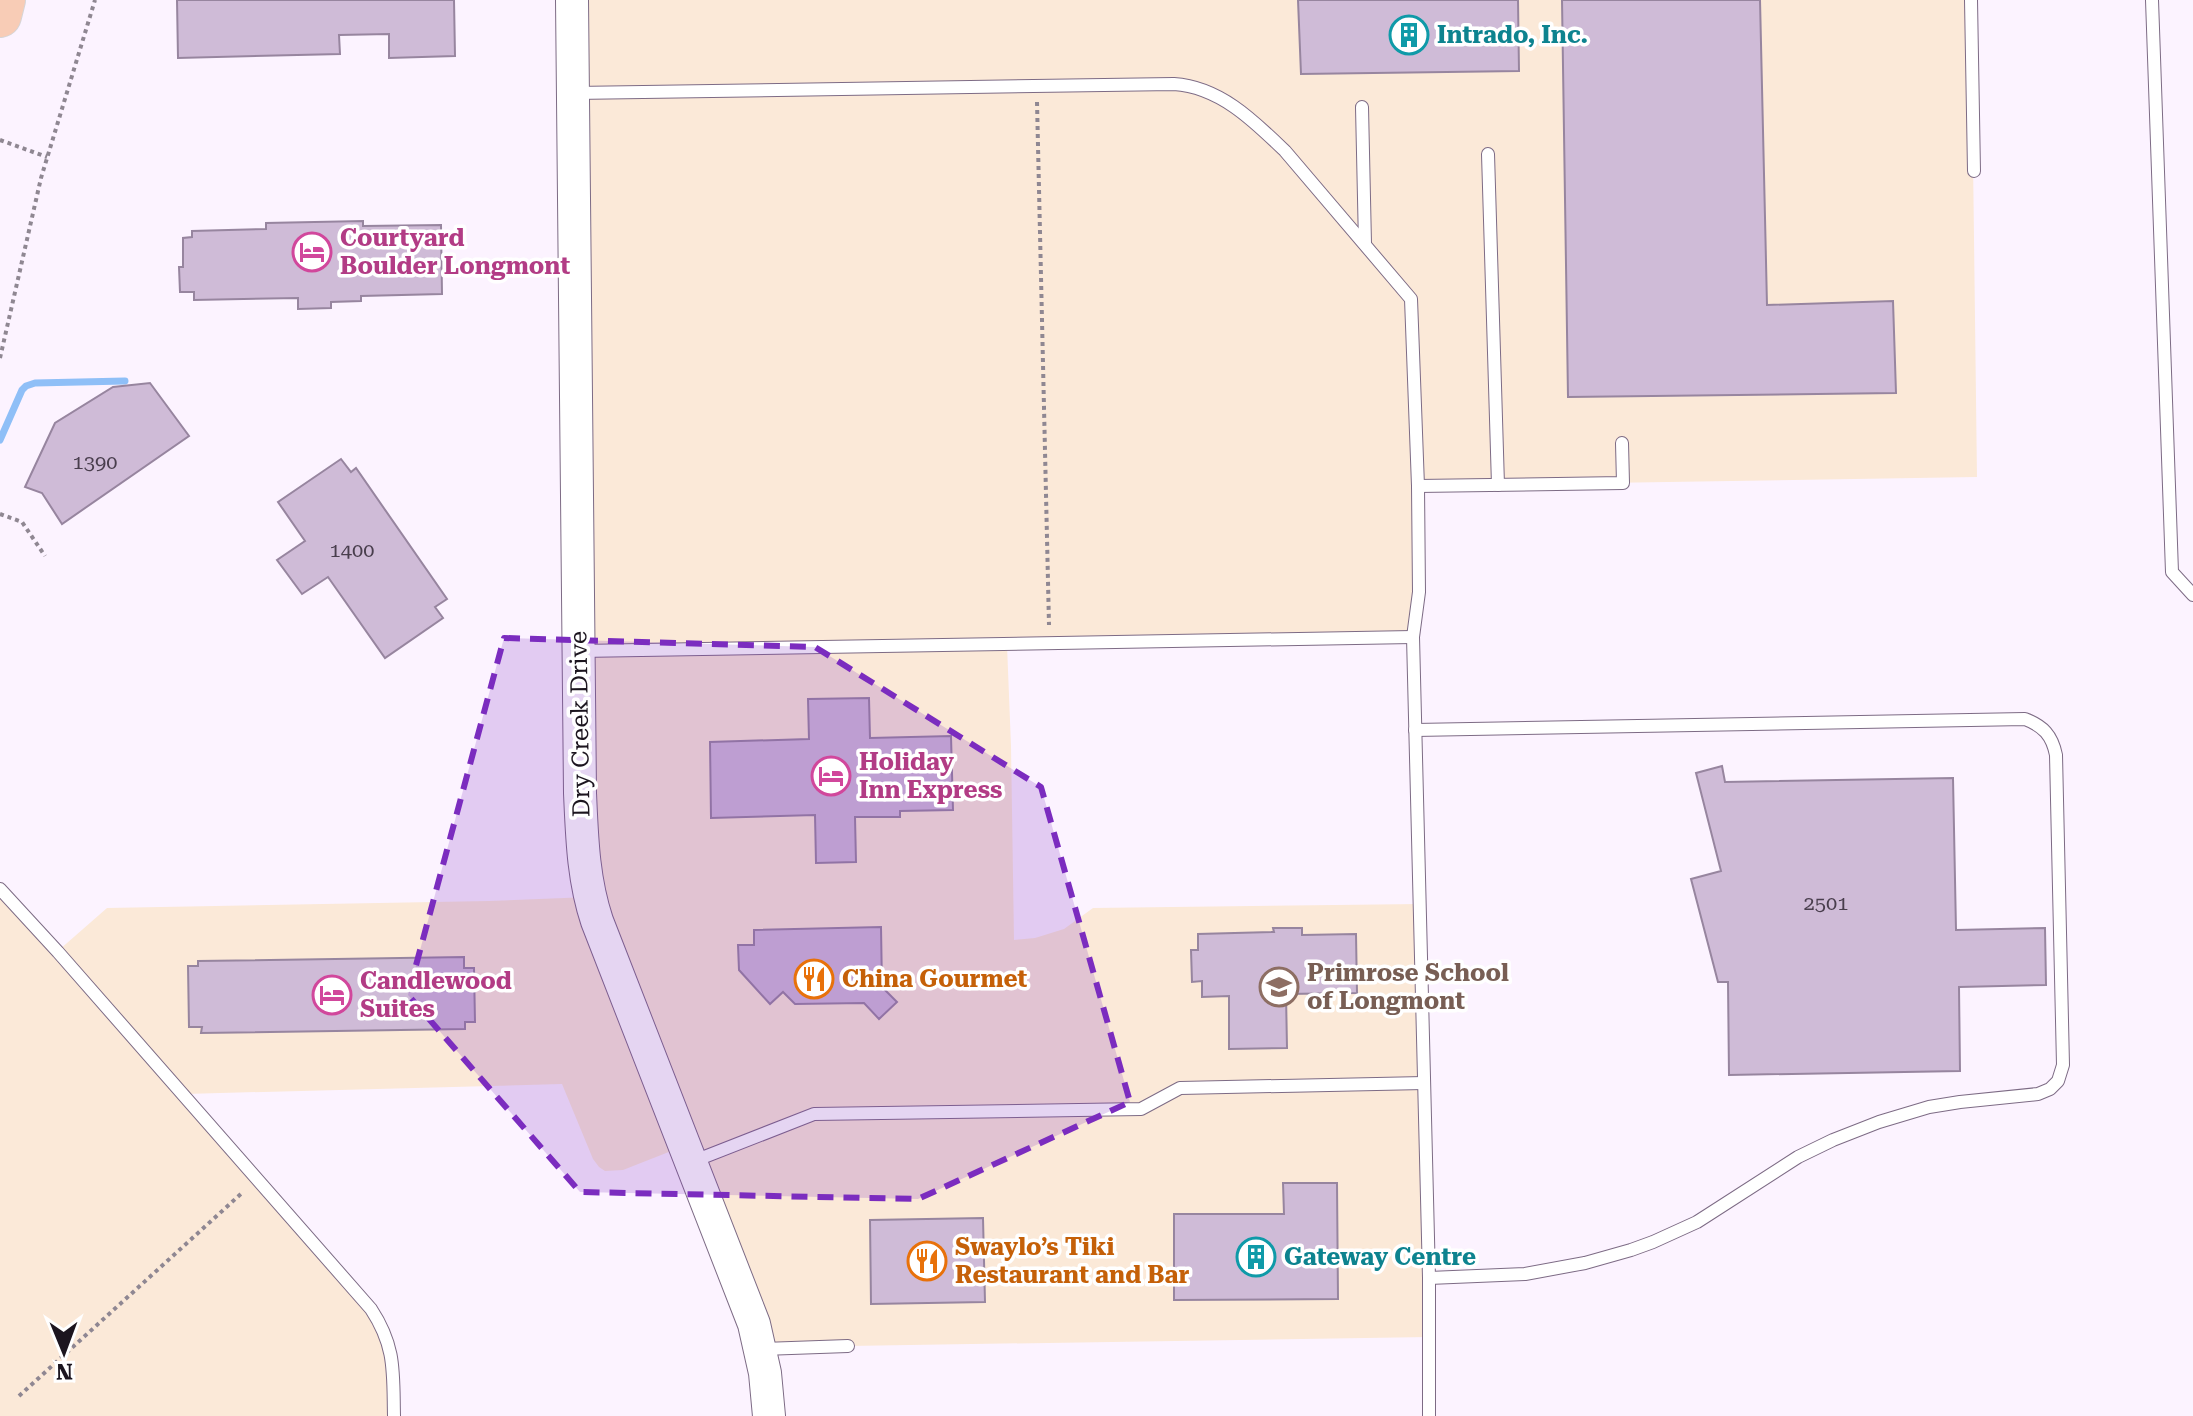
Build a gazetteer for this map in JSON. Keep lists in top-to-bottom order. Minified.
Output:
{"streets":{"street":["Dry Creek Drive"]},"places":{"building":["Intrado, Inc.","Gateway Centre"],"hotel":["Courtyard Boulder Longmont","Holiday Inn Express","Candlewood Suites"],"restaurant":["China Gourmet","Swaylo’s Tiki Restaurant and Bar"],"school or university":["Primrose School of Longmont"]},"house_numbers":["1390","1400","2501"],"north":"bottom"}
